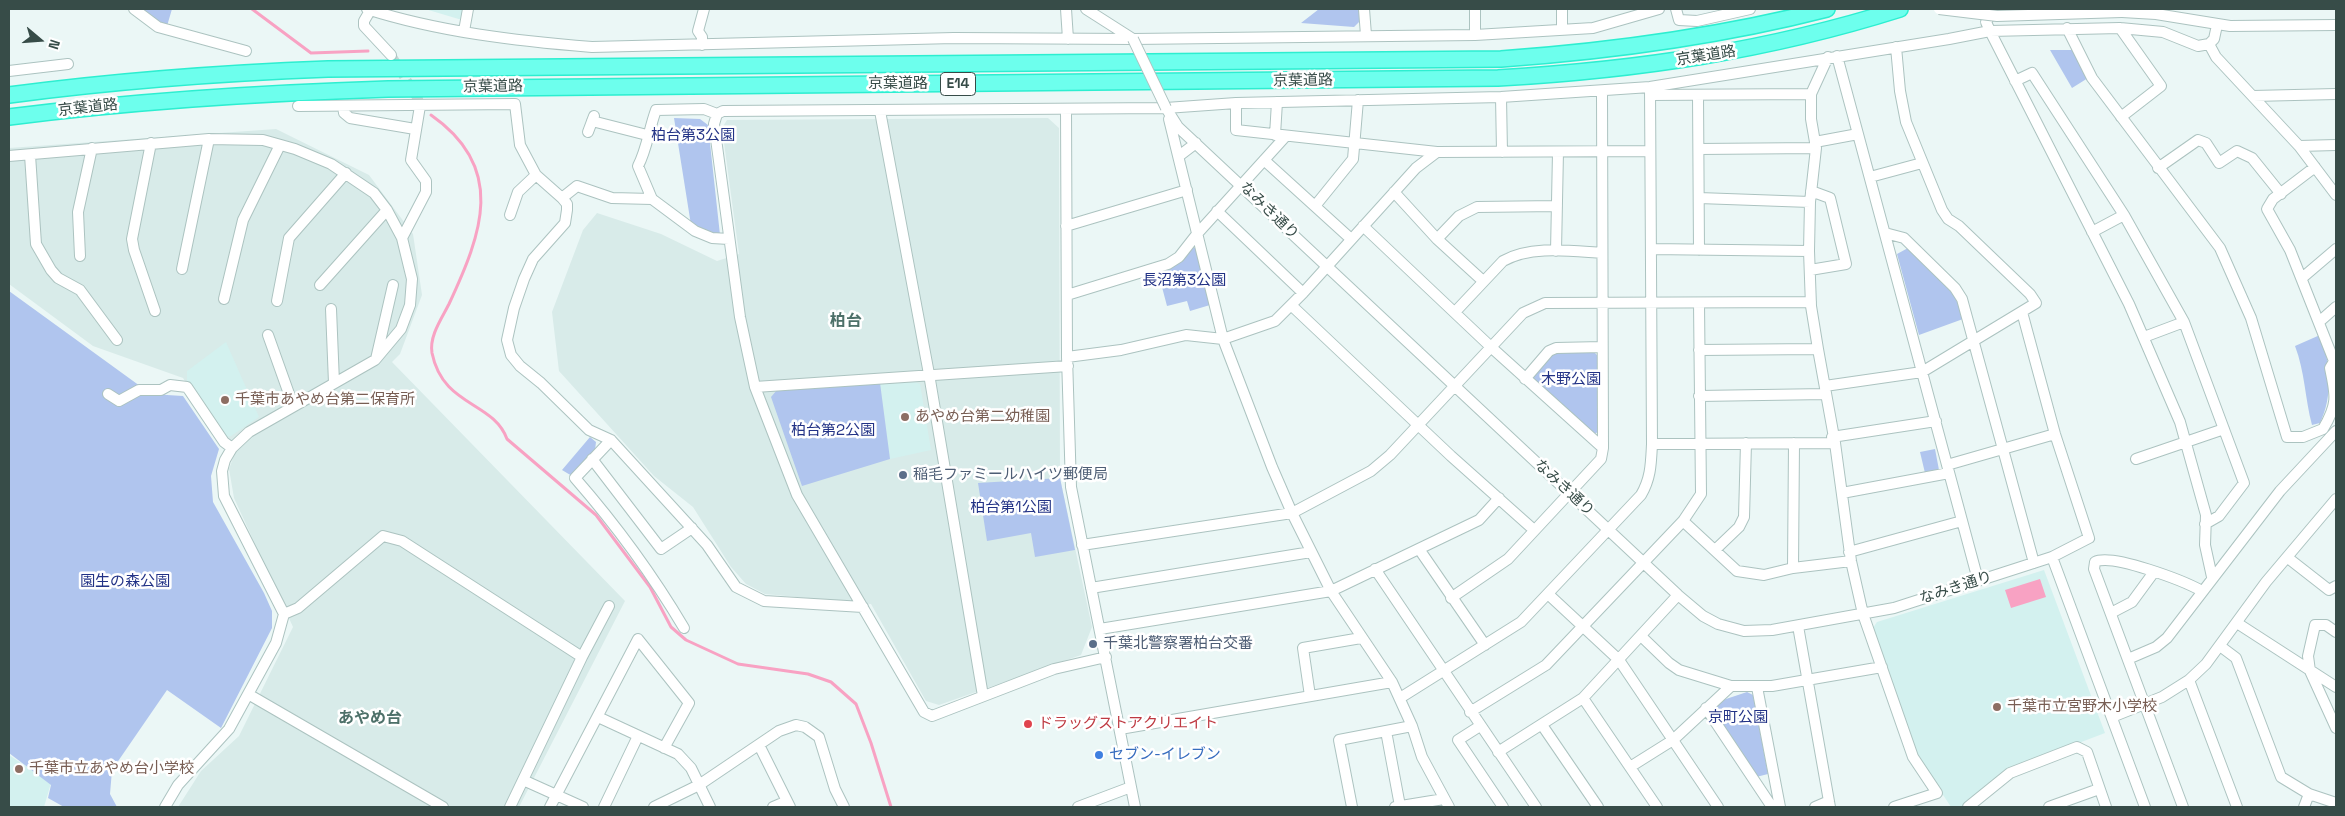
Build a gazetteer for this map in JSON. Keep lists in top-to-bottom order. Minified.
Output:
{"streets":{"highway":["京葉道路","E14"],"street":["なみき通り"]},"districts":["柏台","あやめ台"],"parks":["柏台第3公園","長沼第3公園","木野公園","柏台第2公園","柏台第1公園","園生の森公園","京町公園"],"places":["千葉市あやめ台第二保育所","あやめ台第二幼稚園","稲毛ファミールハイツ郵便局","千葉北警察署柏台交番","千葉市立宮野木小学校","ドラッグストアクリエイト","セブン-イレブン","千葉市立あやめ台小学校"],"north":"right"}
